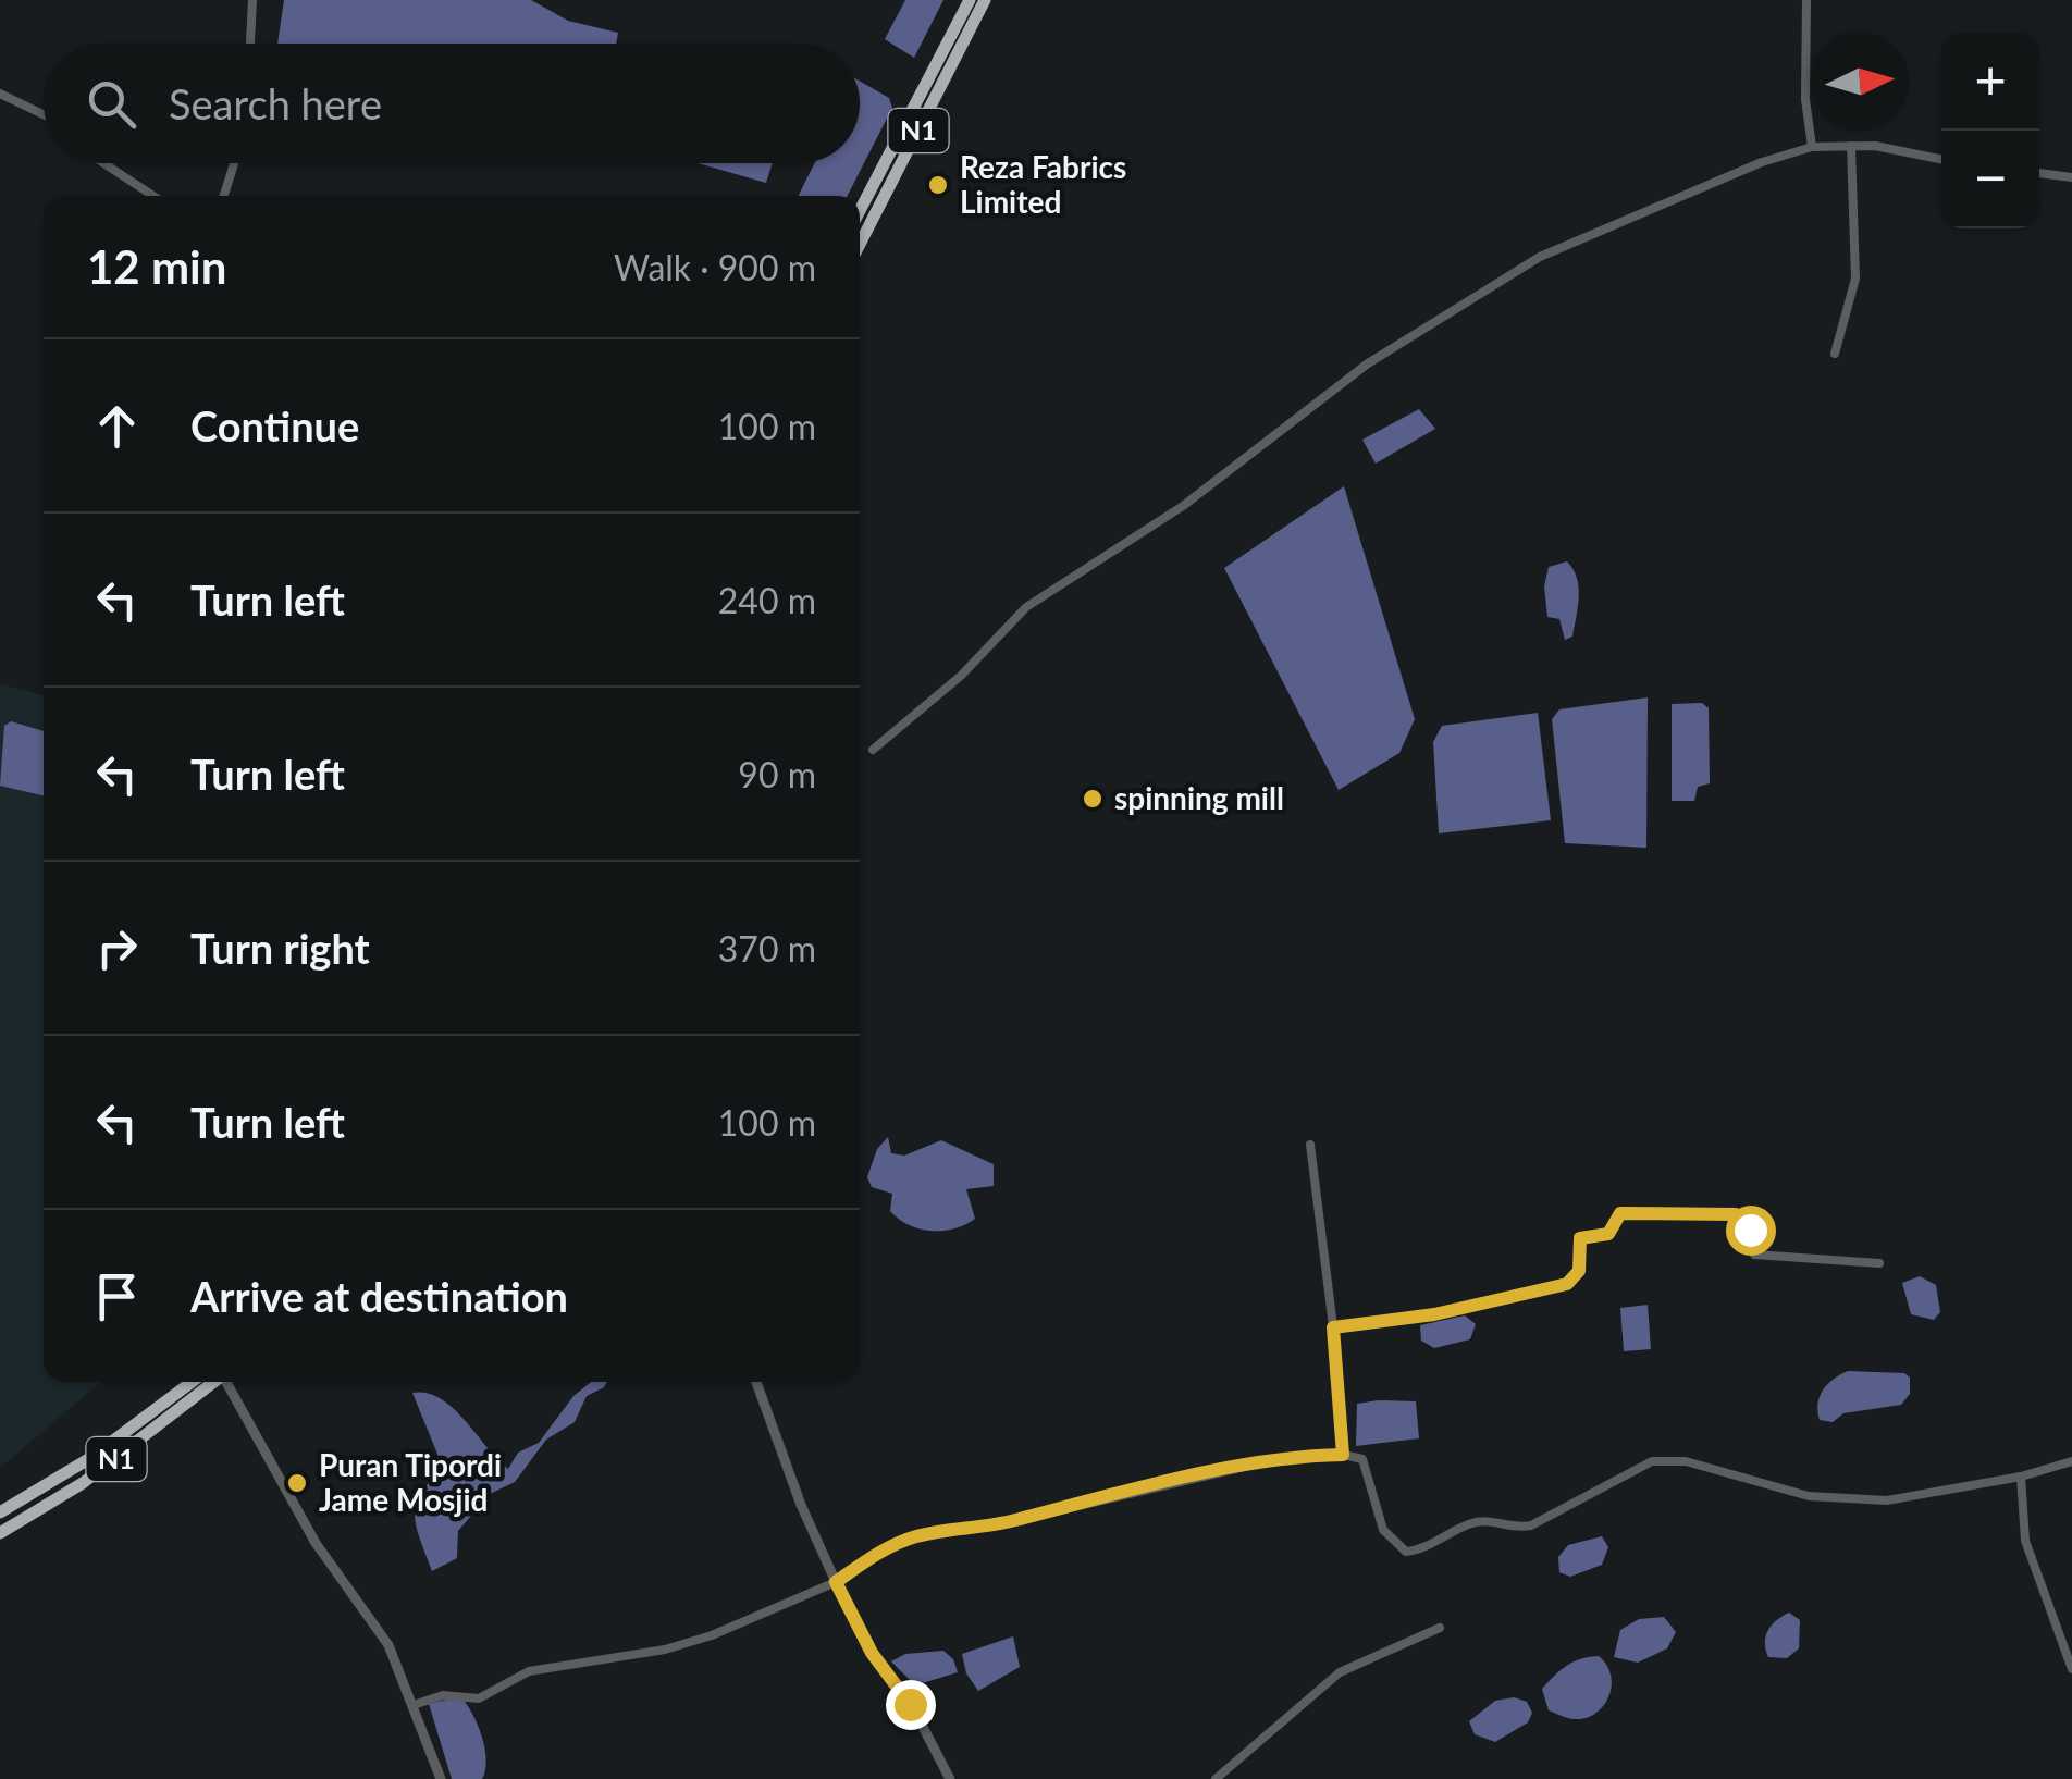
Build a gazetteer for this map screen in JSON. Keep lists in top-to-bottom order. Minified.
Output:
{"streets":{"highway":["N1"]},"places":["Reza Fabrics Limited","spinning mill","Puran Tipordi Jame Mosjid"],"north":"right","page":{"map_buttons":["+","−"],"search":"Search here","heading":["12 min","Walk · 900 m"],"list":[["Continue","100 m"],["Turn left","240 m"],["Turn left","90 m"],["Turn right","370 m"],["Turn left","100 m"],"Arrive at destination"]}}
